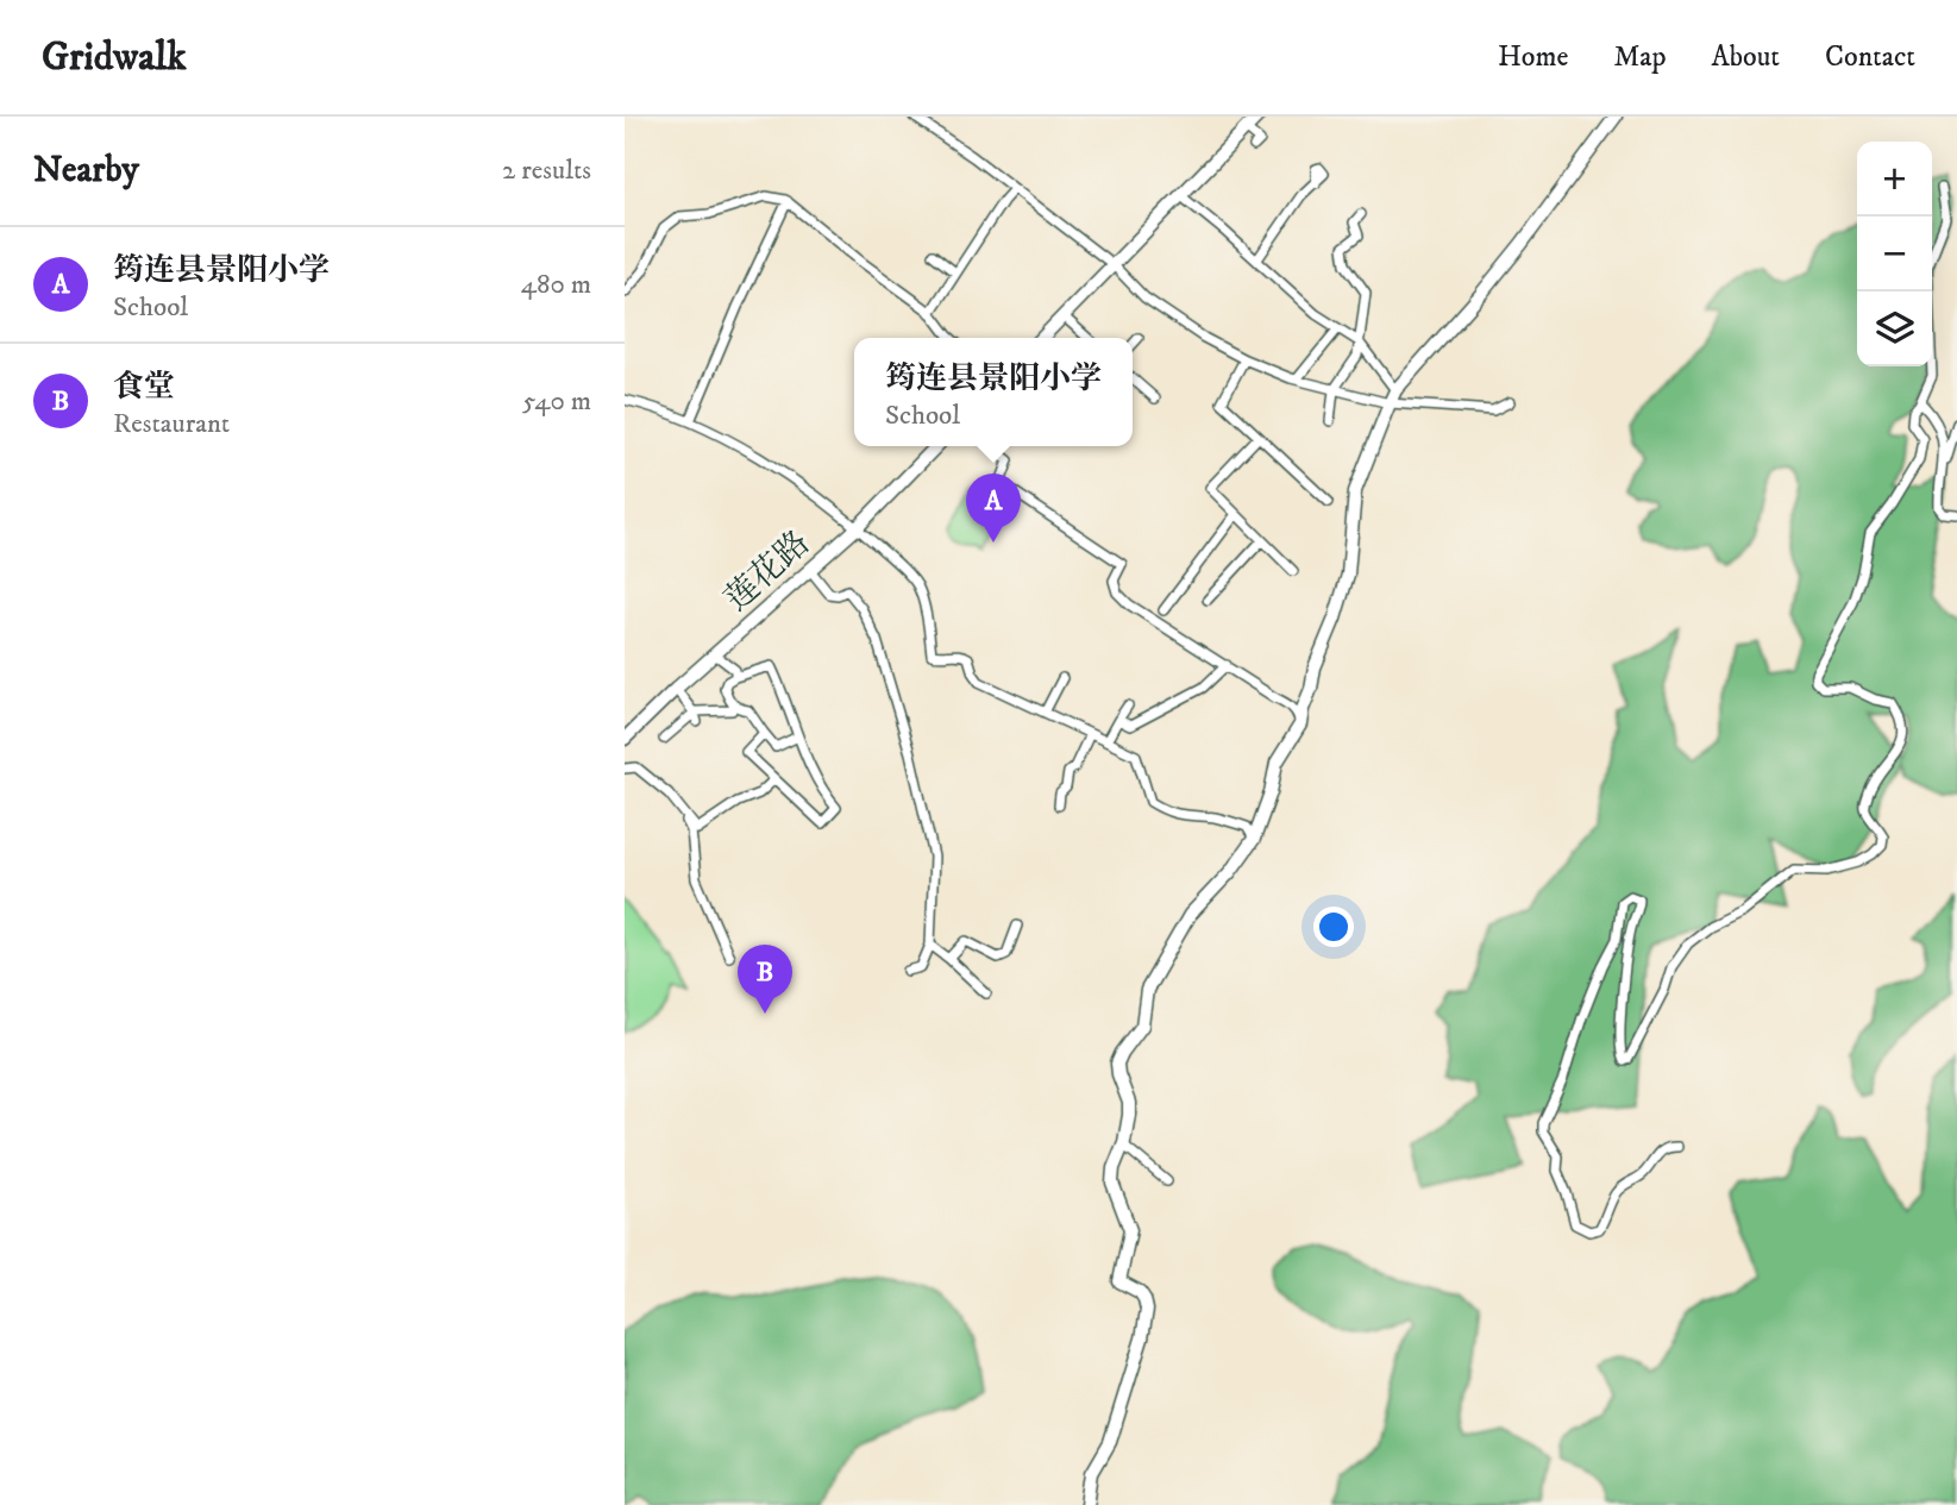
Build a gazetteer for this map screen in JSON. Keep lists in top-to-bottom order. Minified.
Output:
{"streets":{"street":["莲花路"]},"page":{"header":"Gridwalk","nav":["Home","Map","About","Contact"],"heading":["Nearby","2 results"],"map_buttons":["+","−"],"list":[{"mark":"A","name":"筠连县景阳小学","note":"School","value":"480 m"},{"mark":"B","name":"食堂","note":"Restaurant","value":"540 m"}],"popup":["筠连县景阳小学","School"],"pins":["A","B"]}}
